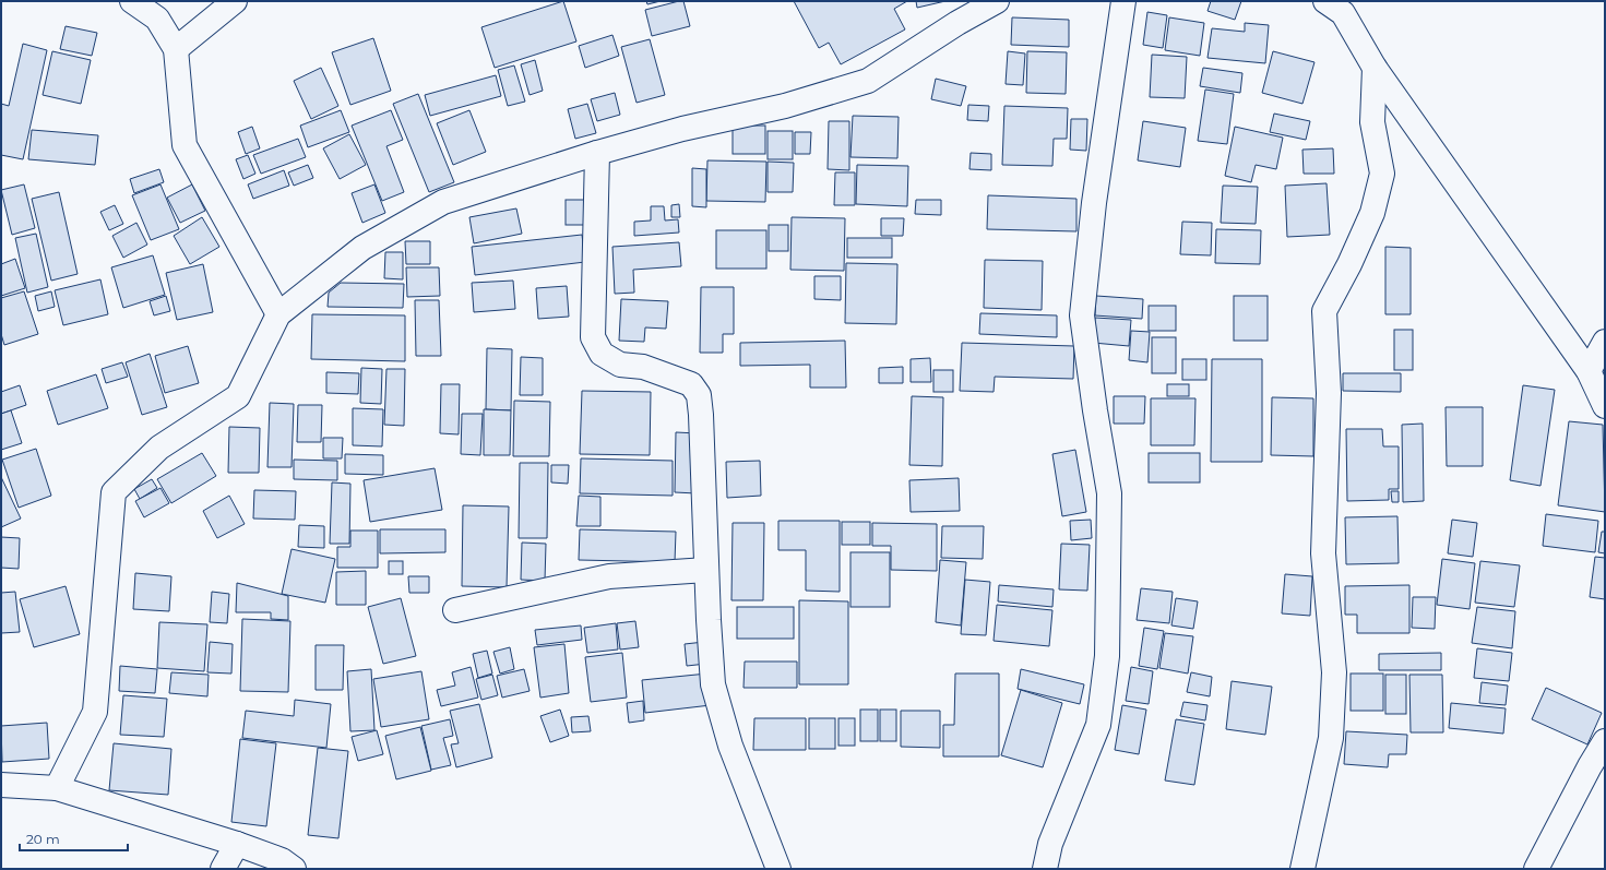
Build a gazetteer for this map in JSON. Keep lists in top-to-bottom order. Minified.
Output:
{"scale_bar":"20 m"}
